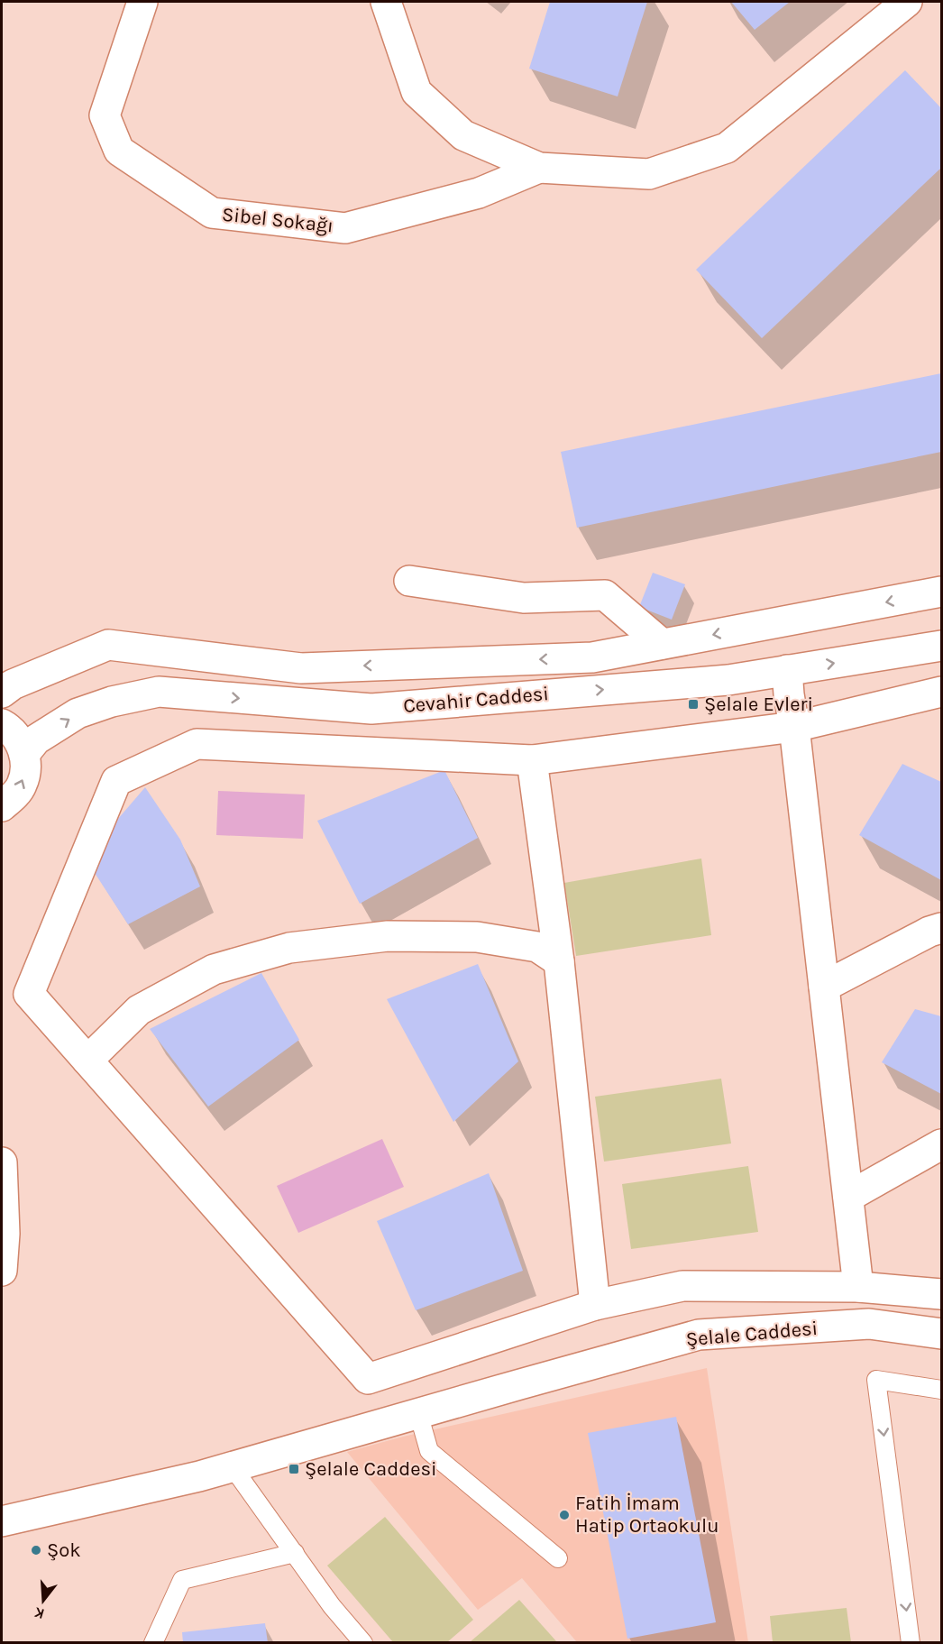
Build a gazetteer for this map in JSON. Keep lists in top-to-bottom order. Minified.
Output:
{"streets":{"street":["Sibel Sokağı","Cevahir Caddesi","Şelale Caddesi"]},"places":{"transit":["Şelale Evleri","Şelale Caddesi"],"other":["Fatih İmam Hatip Ortaokulu","Şok"]},"north":"bottom"}
